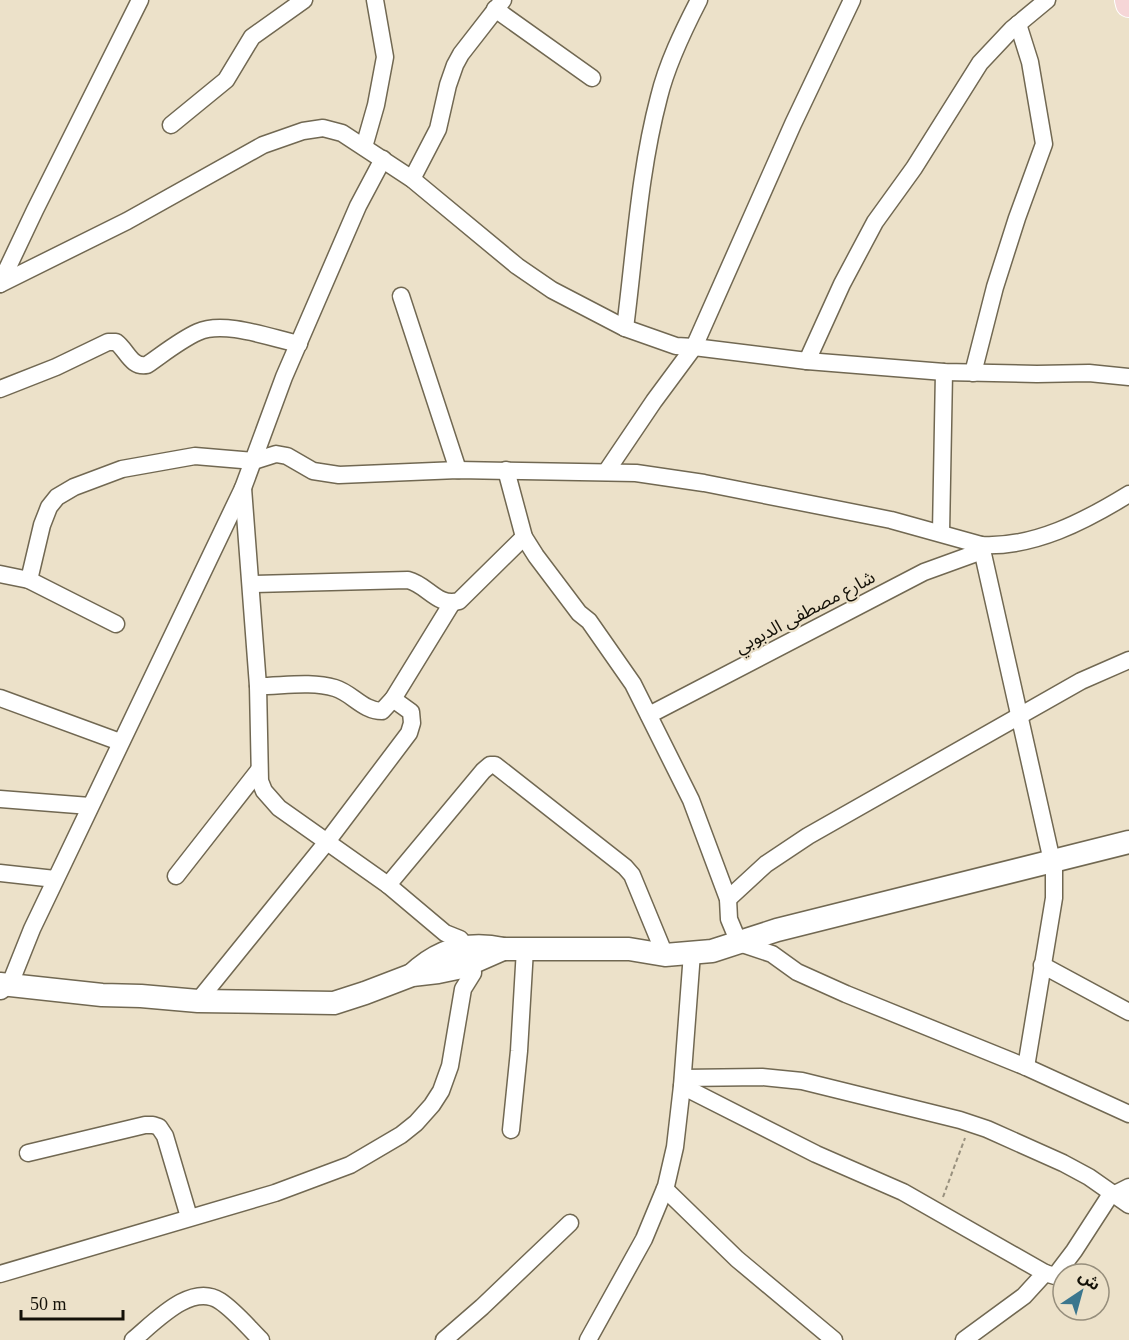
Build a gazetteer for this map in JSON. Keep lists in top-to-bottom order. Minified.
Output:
{"streets":{"street":["شارع مصطفى الدبوبي"]},"scale_bar":"50 m","north":"top right"}
